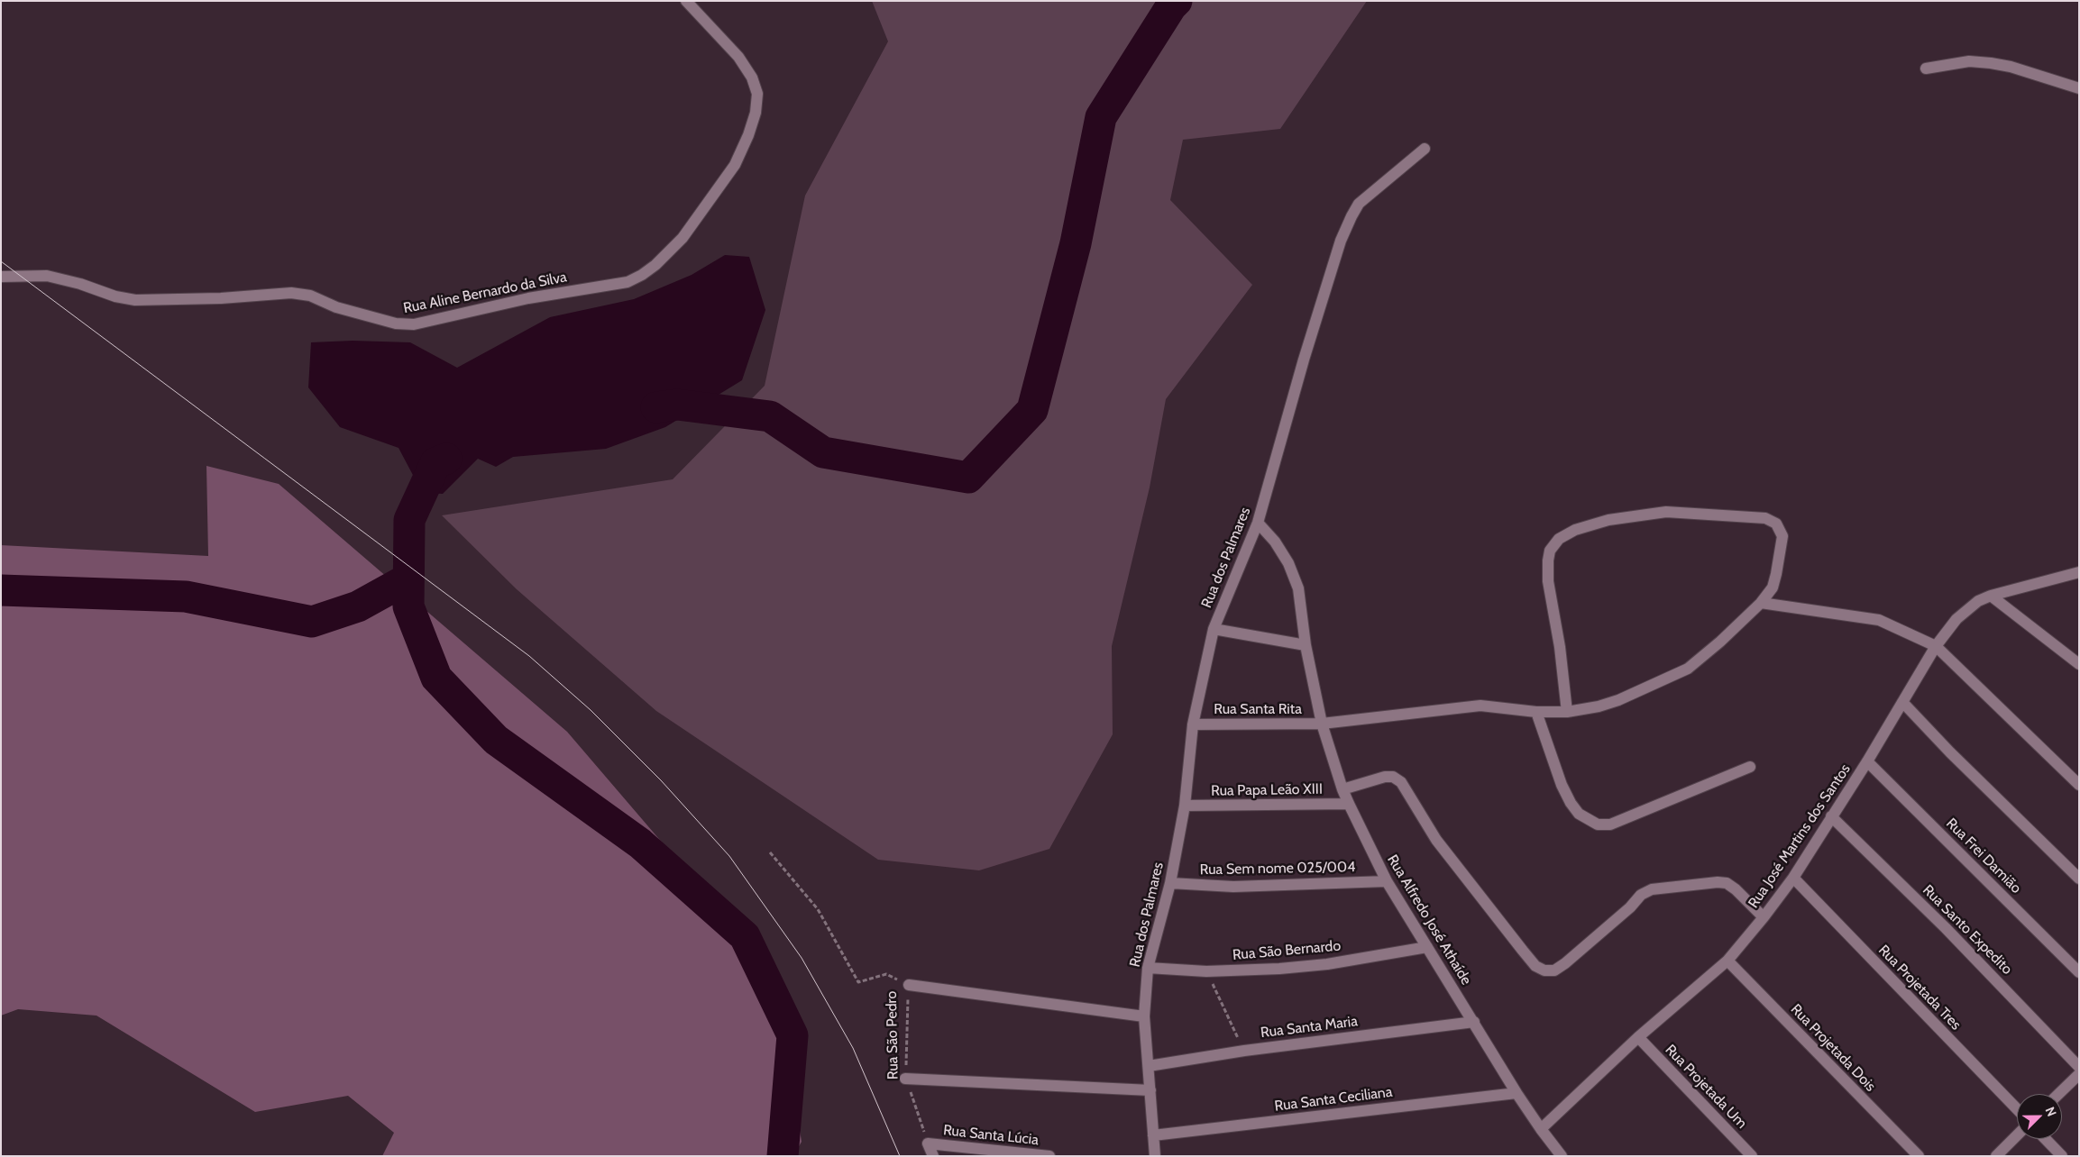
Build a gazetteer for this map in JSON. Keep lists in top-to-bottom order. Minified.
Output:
{"streets":{"street":["Rua Aline Bernardo da Silva","Rua dos Palmares","Rua Santa Rita","Rua Papa Leão XIII","Rua José Martins dos Santos","Rua Frei Damião","Rua Sem nome 025/004","Rua Alfredo José Athaíde","Rua Santo Expedito","Rua São Bernardo","Rua Projetada Tres","Rua Santa Maria","Rua Projetada Dois","Rua Projetada Um","Rua Santa Ceciliana","Rua Santa Lúcia"],"path":["Rua São Pedro"]},"crossings":[["Rua dos Palmares","Rua Santa Rita"],["Rua dos Palmares","Rua Papa Leão XIII"],["Rua dos Palmares","Rua Sem nome 025/004"],["Rua dos Palmares","Rua Alfredo José Athaíde"],["Rua dos Palmares","Rua São Bernardo"],["Rua dos Palmares","Rua Santa Maria"],["Rua dos Palmares","Rua Santa Ceciliana"],["Rua Santa Rita","Rua Alfredo José Athaíde"],["Rua Papa Leão XIII","Rua Alfredo José Athaíde"],["Rua José Martins dos Santos","Rua Frei Damião"],["Rua José Martins dos Santos","Rua Alfredo José Athaíde"],["Rua José Martins dos Santos","Rua Santo Expedito"],["Rua José Martins dos Santos","Rua Projetada Tres"],["Rua José Martins dos Santos","Rua Projetada Dois"],["Rua José Martins dos Santos","Rua Projetada Um"],["Rua Sem nome 025/004","Rua Alfredo José Athaíde"],["Rua Alfredo José Athaíde","Rua São Bernardo"],["Rua Alfredo José Athaíde","Rua Santa Maria"],["Rua Alfredo José Athaíde","Rua Santa Ceciliana"],["Rua São Pedro","Rua Santa Lúcia"]],"north":"top right"}
